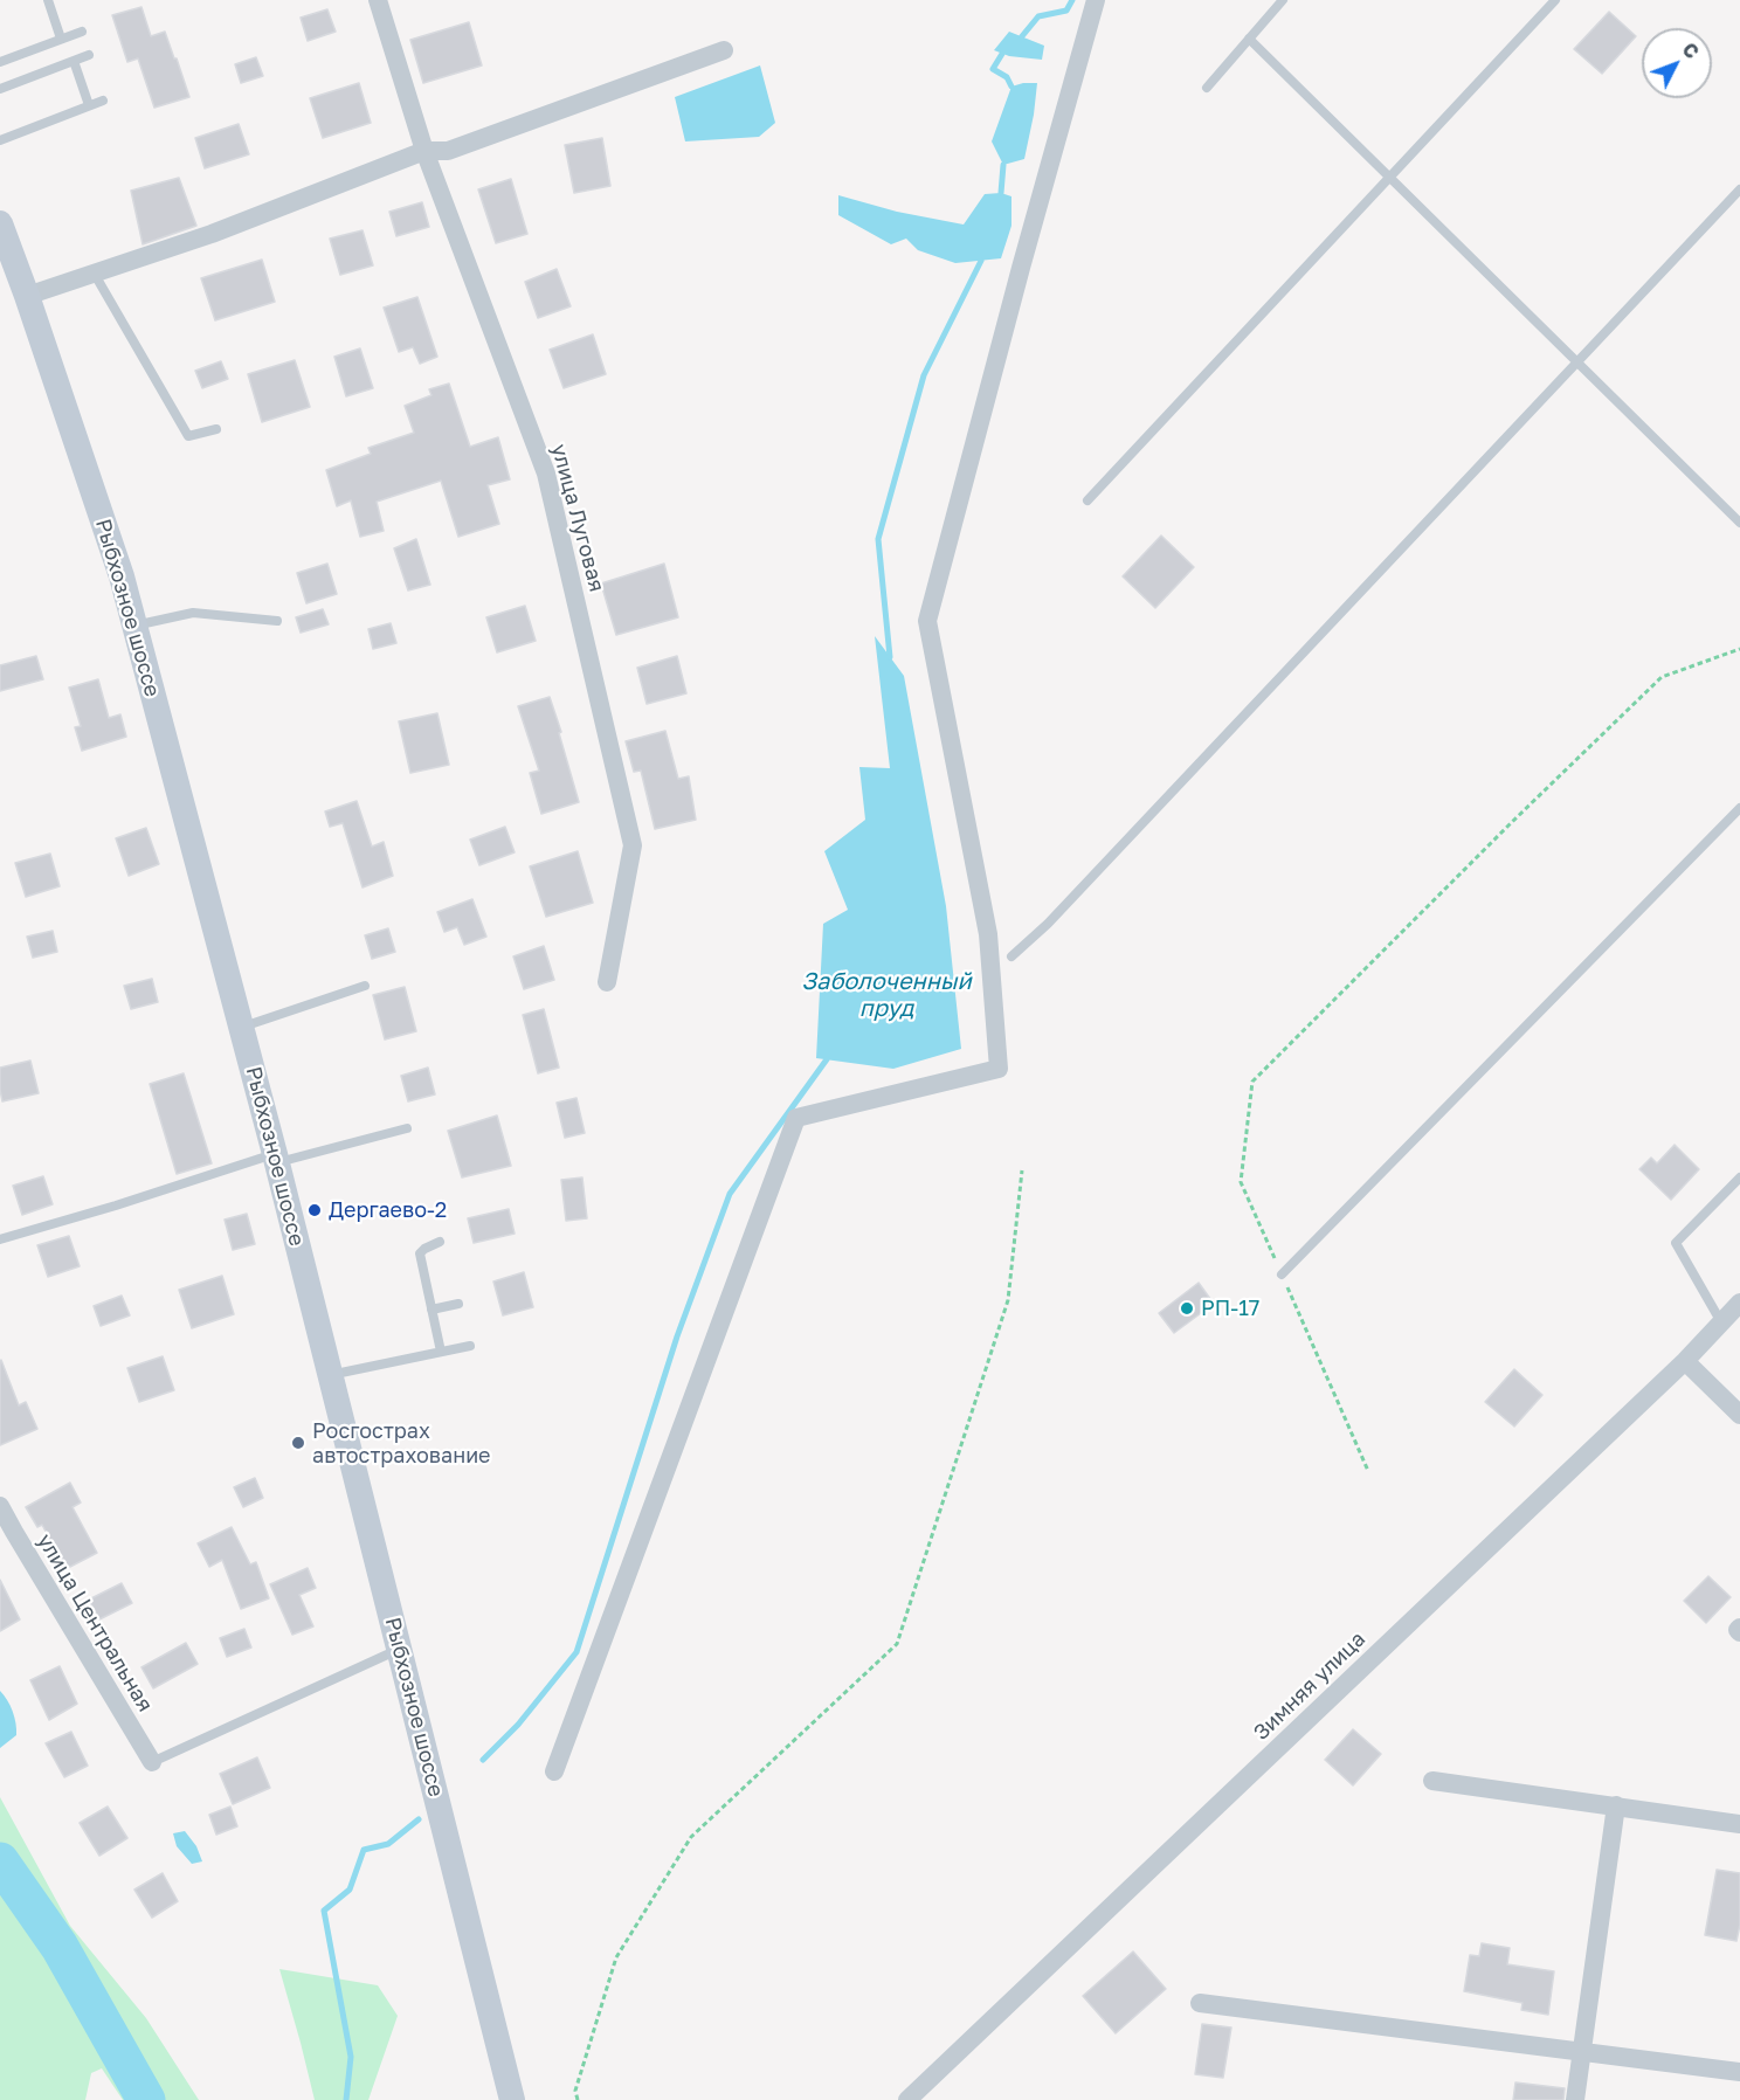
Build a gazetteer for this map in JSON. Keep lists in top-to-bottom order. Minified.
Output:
{"streets":{"main road":["Рыбхозное шоссе"],"street":["улица Луговая","улица Центральная","Зимняя улица"]},"water":["Заболоченный пруд"],"places":["Дергаево-2","РП-17","Росгострах автострахование"],"north":"top right"}
